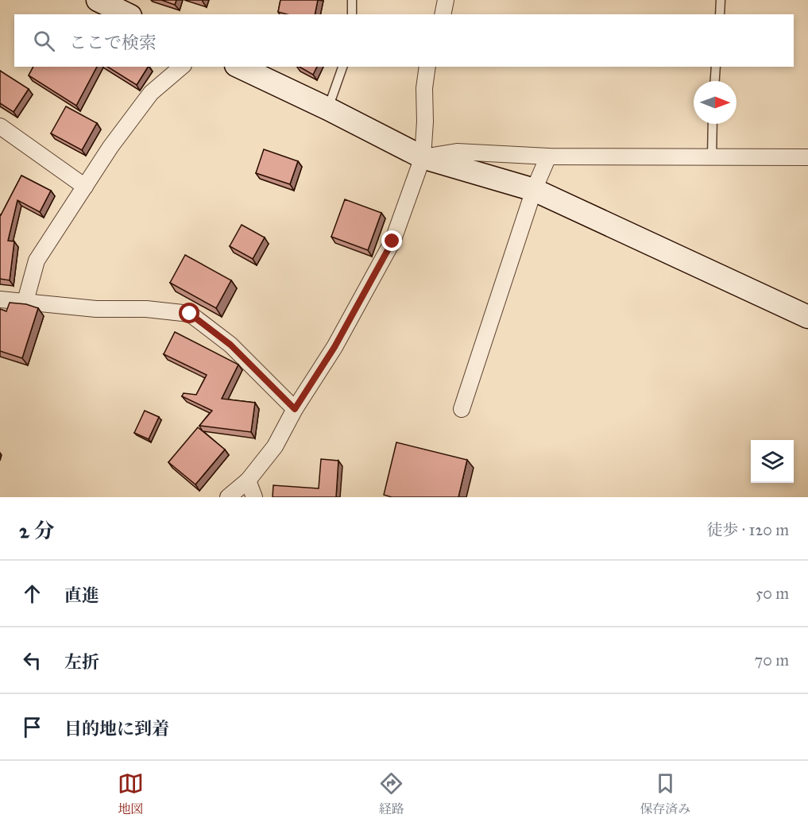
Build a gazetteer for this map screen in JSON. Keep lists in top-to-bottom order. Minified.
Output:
{"north":"right","page":{"search":"ここで検索","heading":["2 分","徒歩 · 120 m"],"list":[["直進","50 m"],["左折","70 m"],"目的地に到着"],"nav":["地図","経路","保存済み"]}}
